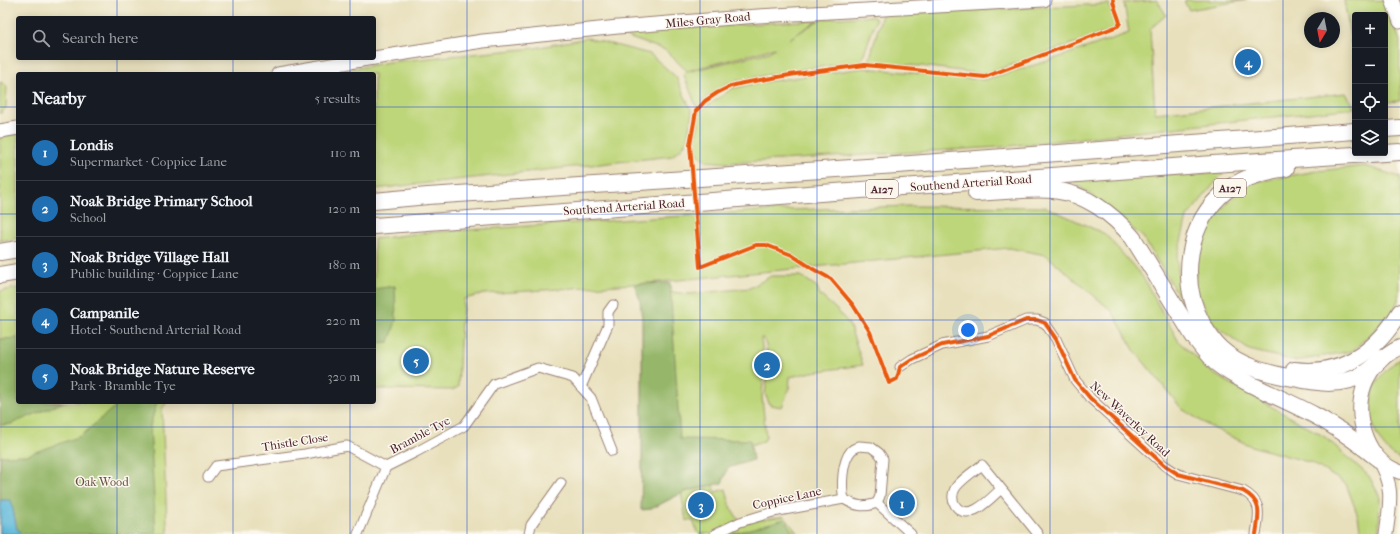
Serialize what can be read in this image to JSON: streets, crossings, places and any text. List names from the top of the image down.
{
  "streets": {
    "highway": ["Southend Arterial Road", "A127"],
    "street": [
      "Miles Gray Road",
      "New Waverley Road",
      "Bramble Tye",
      "Thistle Close",
      "Coppice Lane"
    ]
  },
  "crossings": [
    ["Southend Arterial Road", "A127"],
    ["Bramble Tye", "Thistle Close"]
  ],
  "parks": ["Oak Wood"],
  "north": "bottom",
  "page": {
    "map_buttons": ["+", "−"],
    "search": "Search here",
    "pins": [
      "4",
      "5",
      "2",
      "1",
      "3"
    ],
    "heading": ["Nearby", "5 results"],
    "list": [
      {
        "mark": "1",
        "name": "Londis",
        "note": "Supermarket · Coppice Lane",
        "value": "110 m"
      },
      {
        "mark": "2",
        "name": "Noak Bridge Primary School",
        "note": "School",
        "value": "120 m"
      },
      {
        "mark": "3",
        "name": "Noak Bridge Village Hall",
        "note": "Public building · Coppice Lane",
        "value": "180 m"
      },
      {
        "mark": "4",
        "name": "Campanile",
        "note": "Hotel · Southend Arterial Road",
        "value": "220 m"
      },
      {
        "mark": "5",
        "name": "Noak Bridge Nature Reserve",
        "note": "Park · Bramble Tye",
        "value": "320 m"
      }
    ]
  }
}
